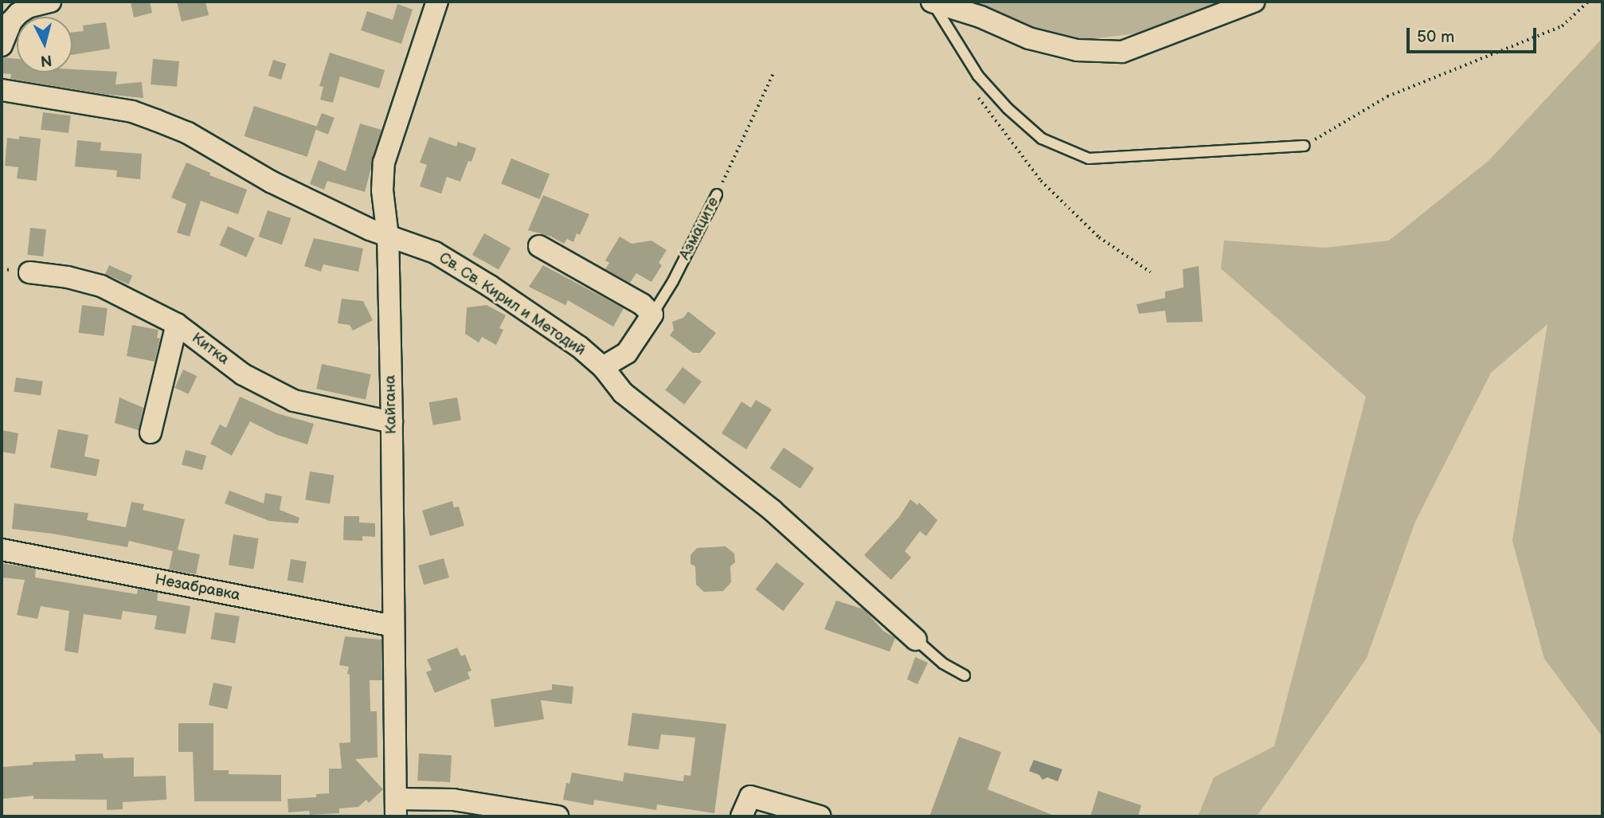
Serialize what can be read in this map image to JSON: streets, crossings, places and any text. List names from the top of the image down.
{
  "streets": {
    "street": [
      "Азмаците",
      "Св. Св. Кирил и Методий",
      "Китка",
      "Кайгана",
      "Незабравка"
    ]
  },
  "crossings": [
    ["Азмаците", "Св. Св. Кирил и Методий"],
    ["Св. Св. Кирил и Методий", "Кайгана"],
    ["Китка", "Кайгана"],
    ["Кайгана", "Незабравка"]
  ],
  "scale_bar": "50 m",
  "north": "bottom"
}
